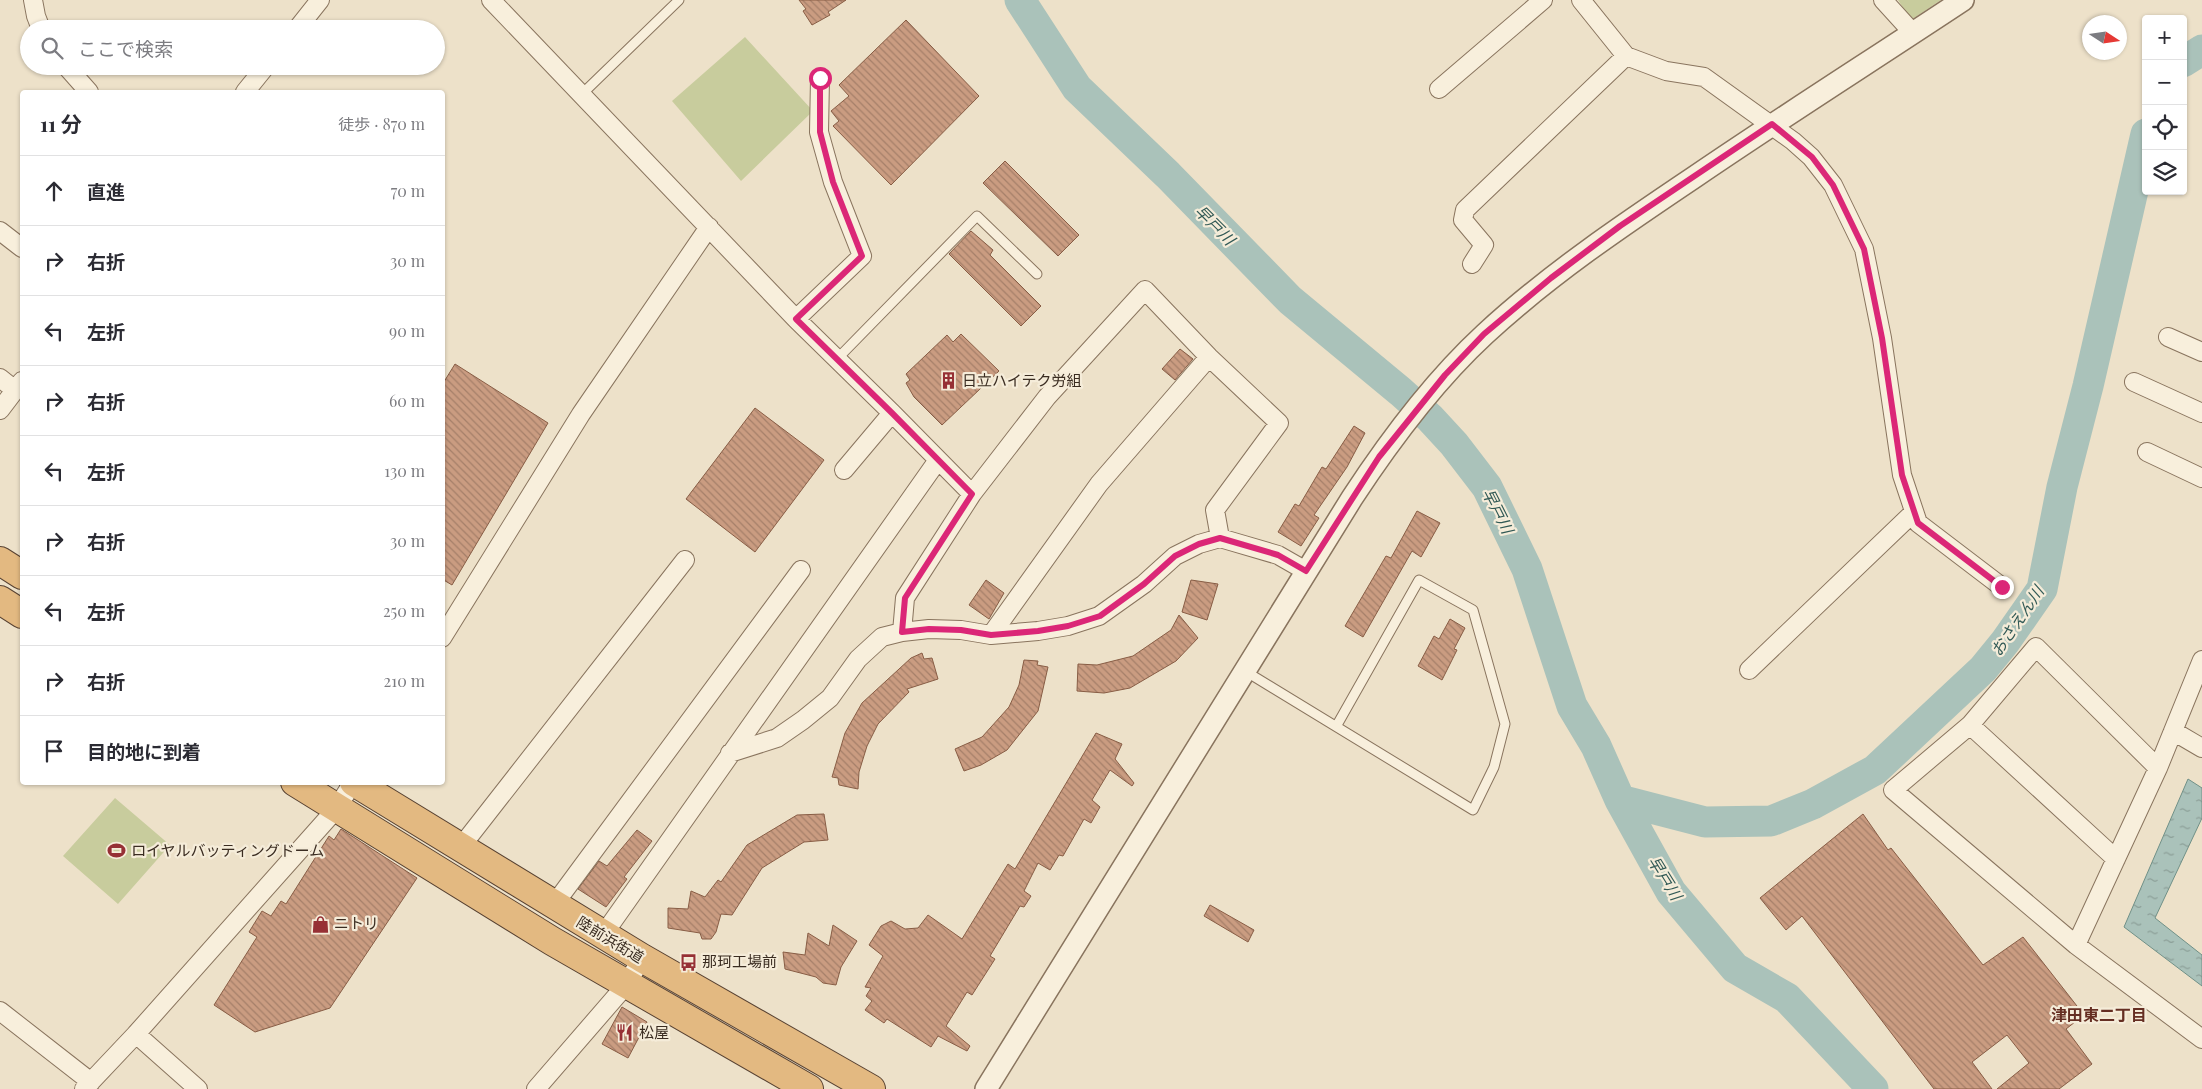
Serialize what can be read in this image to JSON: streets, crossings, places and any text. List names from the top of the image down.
{
  "streets": {
    "highway": ["陸前浜街道"]
  },
  "districts": ["津田東二丁目"],
  "water": ["早戸川", "おさえん川"],
  "places": {
    "building": ["日立ハイテク労組"],
    "sports": ["ロイヤルバッティングドーム"],
    "shop": ["ニトリ"],
    "bus stop": ["那珂工場前"],
    "restaurant": ["松屋"]
  },
  "north": "right",
  "page": {
    "map_buttons": ["+", "−"],
    "search": "ここで検索",
    "heading": ["11 分", "徒歩 · 870 m"],
    "list": [
      ["直進", "70 m"],
      ["右折", "30 m"],
      ["左折", "90 m"],
      ["右折", "60 m"],
      ["左折", "130 m"],
      ["右折", "30 m"],
      ["左折", "250 m"],
      ["右折", "210 m"],
      "目的地に到着"
    ]
  }
}
